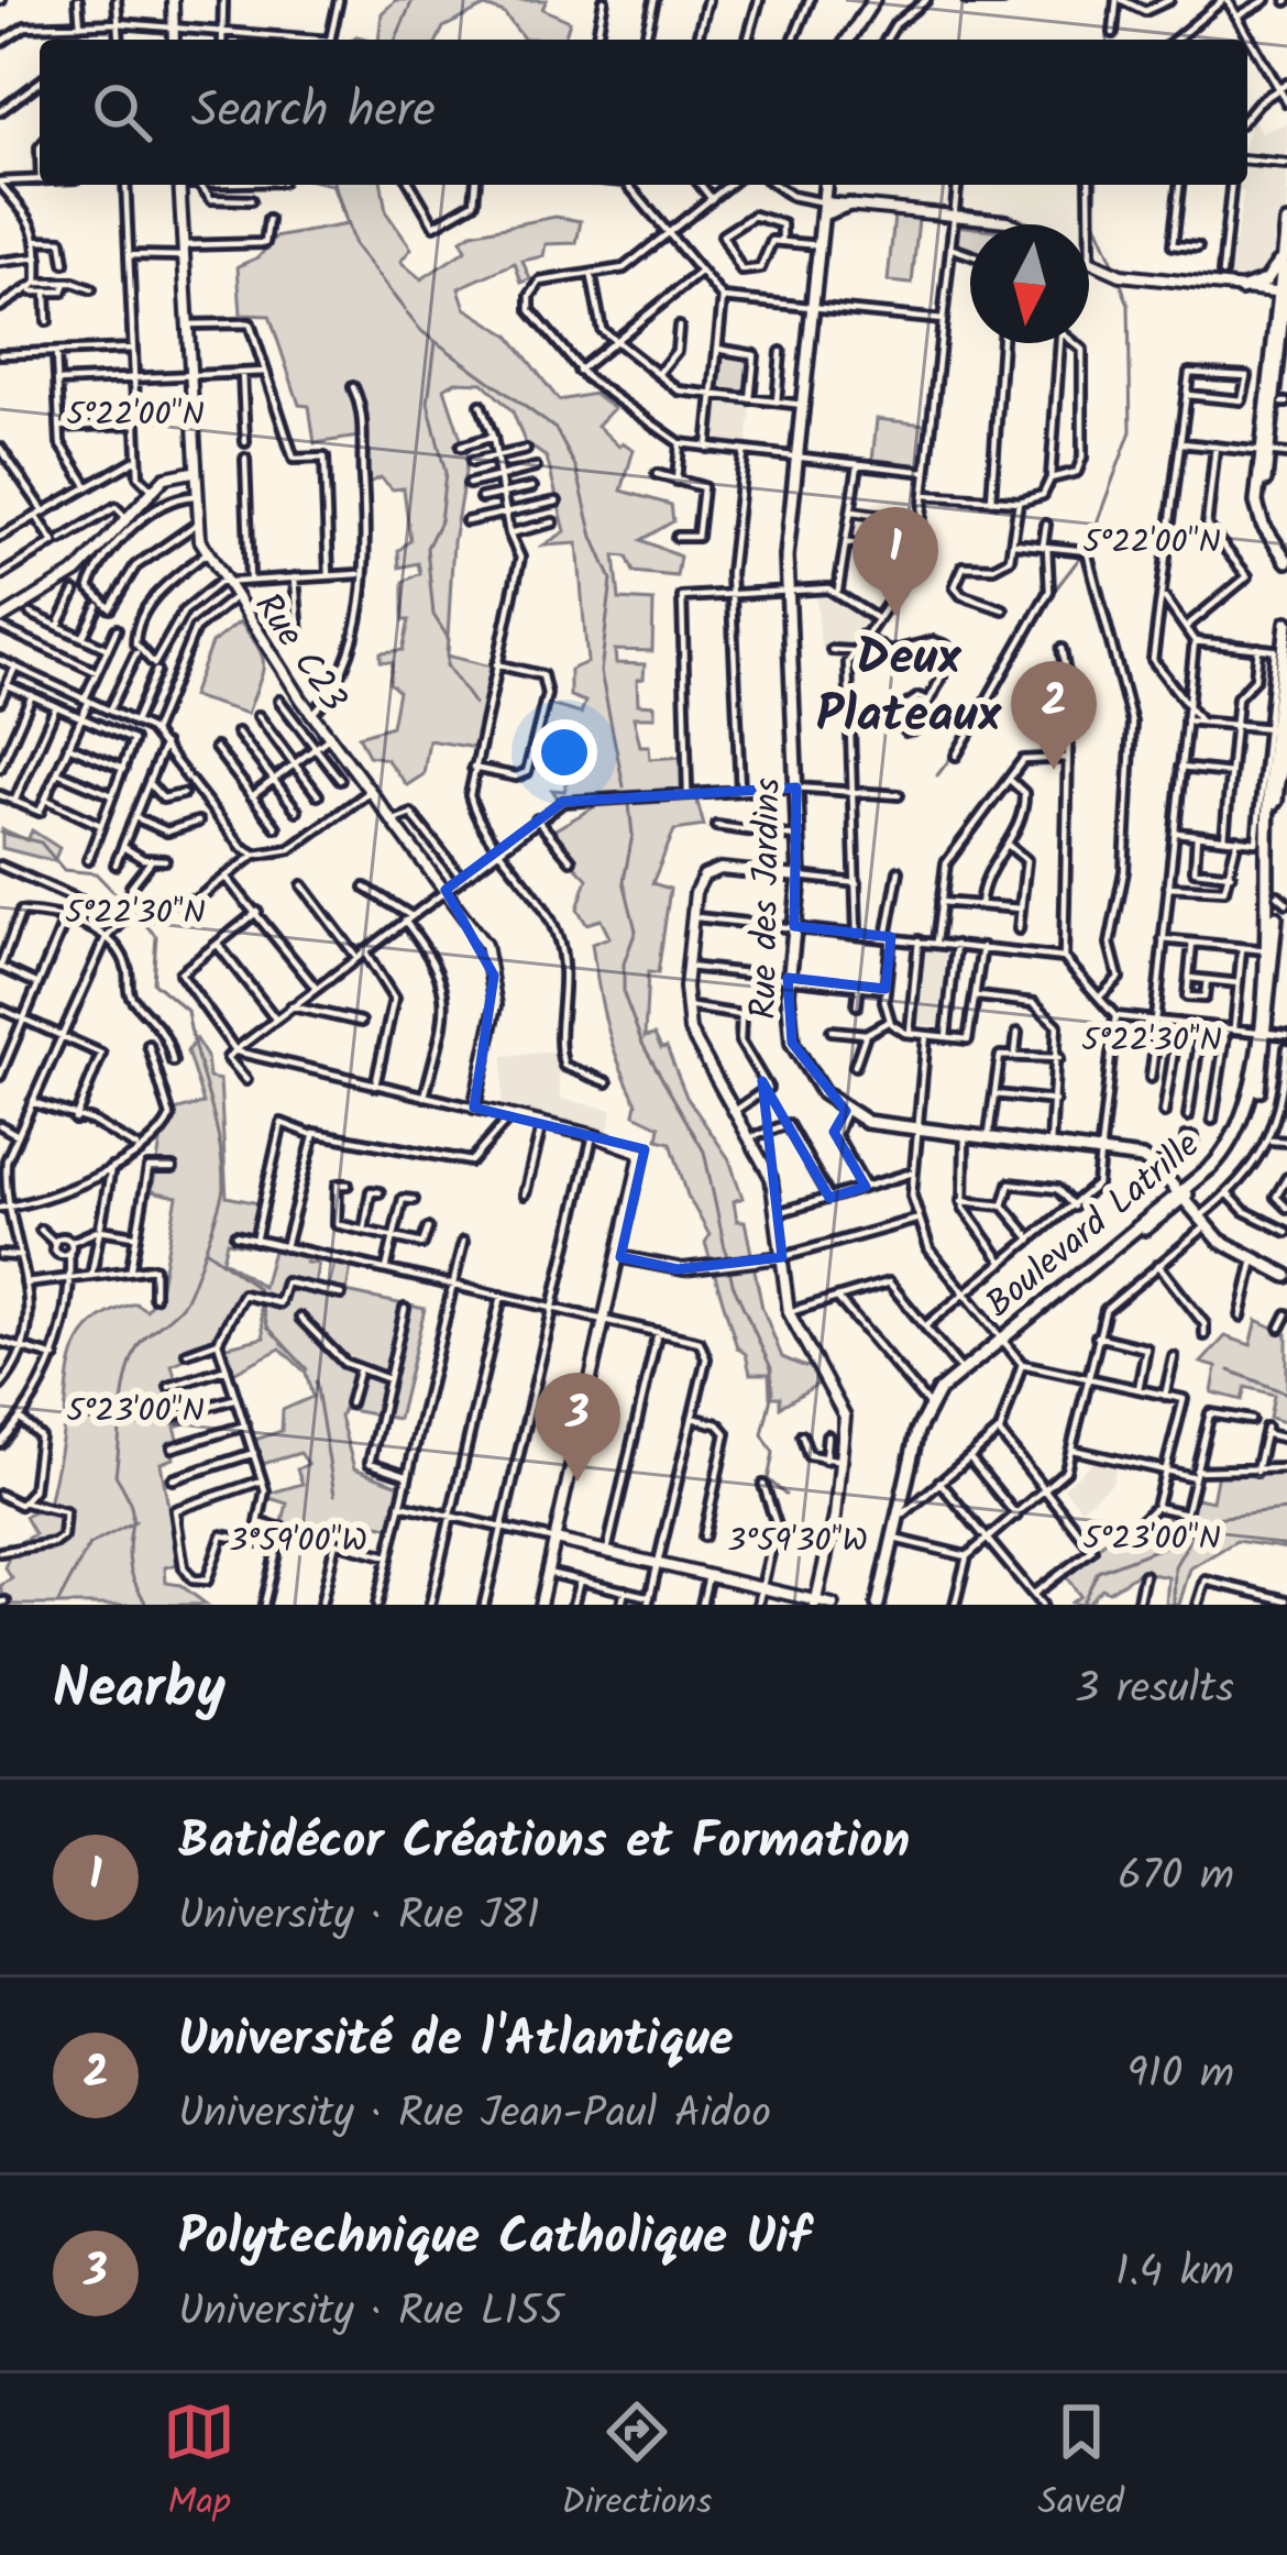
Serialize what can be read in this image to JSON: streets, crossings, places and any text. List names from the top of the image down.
{
  "streets": {
    "main road": ["Rue des Jardins", "Boulevard Latrille"],
    "street": ["Rue C23"]
  },
  "districts": ["Deux Plateaux"],
  "north": "bottom",
  "page": {
    "search": "Search here",
    "pins": ["1", "2", "3"],
    "heading": ["Nearby", "3 results"],
    "list": [
      {
        "mark": "1",
        "name": "Batidécor Créations et Formation",
        "note": "University · Rue J81",
        "value": "670 m"
      },
      {
        "mark": "2",
        "name": "Université de l'Atlantique",
        "note": "University · Rue Jean-Paul Aidoo",
        "value": "910 m"
      },
      {
        "mark": "3",
        "name": "Polytechnique Catholique Uif",
        "note": "University · Rue L155",
        "value": "1.4 km"
      }
    ],
    "nav": ["Map", "Directions", "Saved"]
  },
  "coordinates": [
    "5°22'00\"N",
    "5°22'30\"N",
    "5°23'00\"N",
    "3°59'00\"W",
    "3°59'30\"W"
  ]
}
